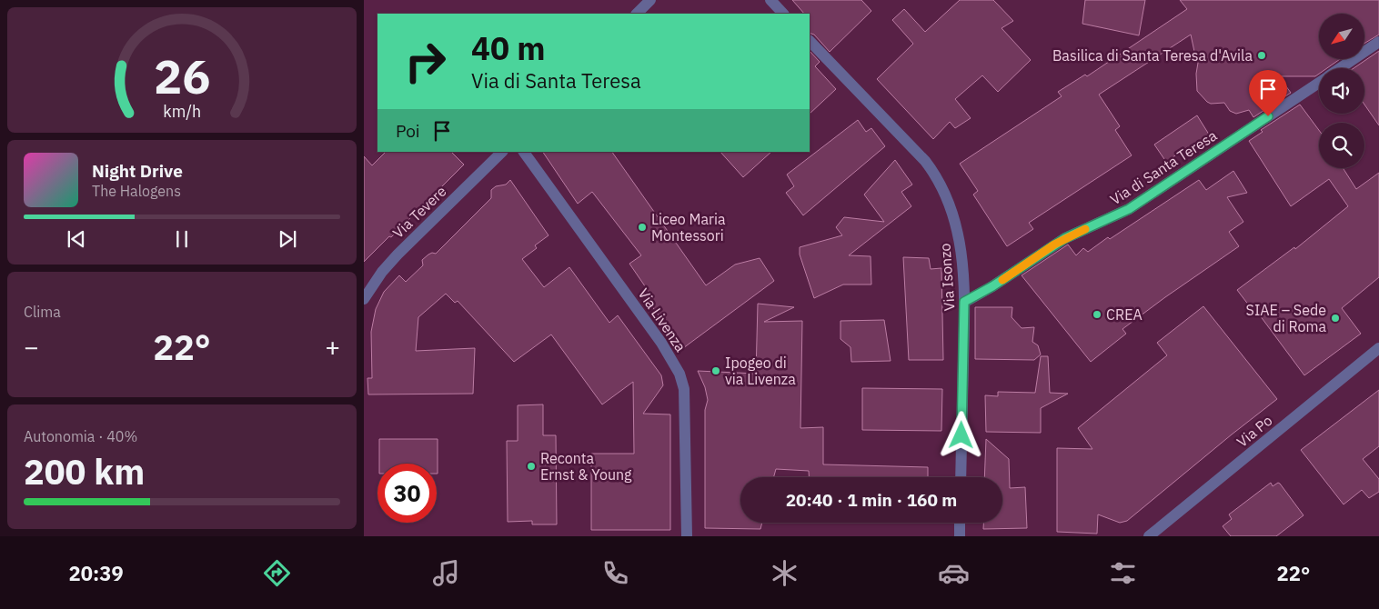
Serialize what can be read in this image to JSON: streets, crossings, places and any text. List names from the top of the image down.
{
  "streets": {
    "street": [
      "Via di Santa Teresa",
      "Via Tevere",
      "Via Isonzo",
      "Via Livenza",
      "Via Po"
    ]
  },
  "crossings": [
    ["Via di Santa Teresa", "Via Isonzo"]
  ],
  "places": [
    "Basilica di Santa Teresa d'Avila",
    "Liceo Maria Montessori",
    "CREA",
    "SIAE – Sede di Roma",
    "Ipogeo di via Livenza",
    "Reconta Ernst & Young"
  ],
  "north": "bottom left",
  "page": {
    "turn": ["40 m", "Via di Santa Teresa"],
    "then": "Poi",
    "song": ["Night Drive", "The Halogens"],
    "tile": [
      "Clima",
      ["Autonomia · 40%", "200 km"]
    ],
    "heat": ["−", "22°", "+"],
    "limit": "30",
    "trip": "20:40 · 1 min · 160 m",
    "tabs": ["20:39", "22°"],
    "gauge": ["26", "km/h"]
  }
}
